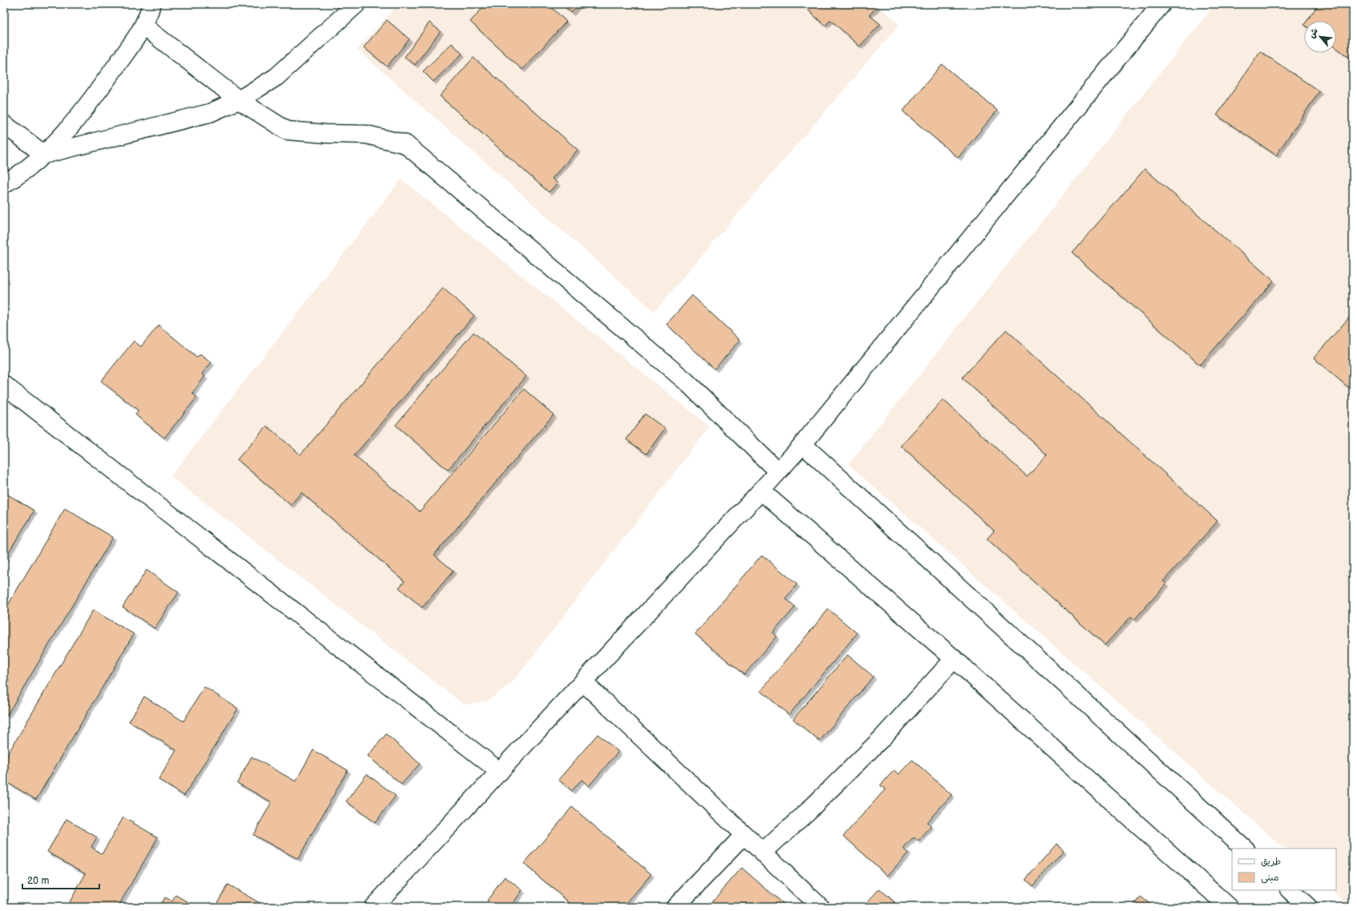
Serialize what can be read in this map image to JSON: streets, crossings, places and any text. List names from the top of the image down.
{
  "legend": ["طريق", "مبنى"],
  "scale_bar": "20 m",
  "north": "top left"
}
